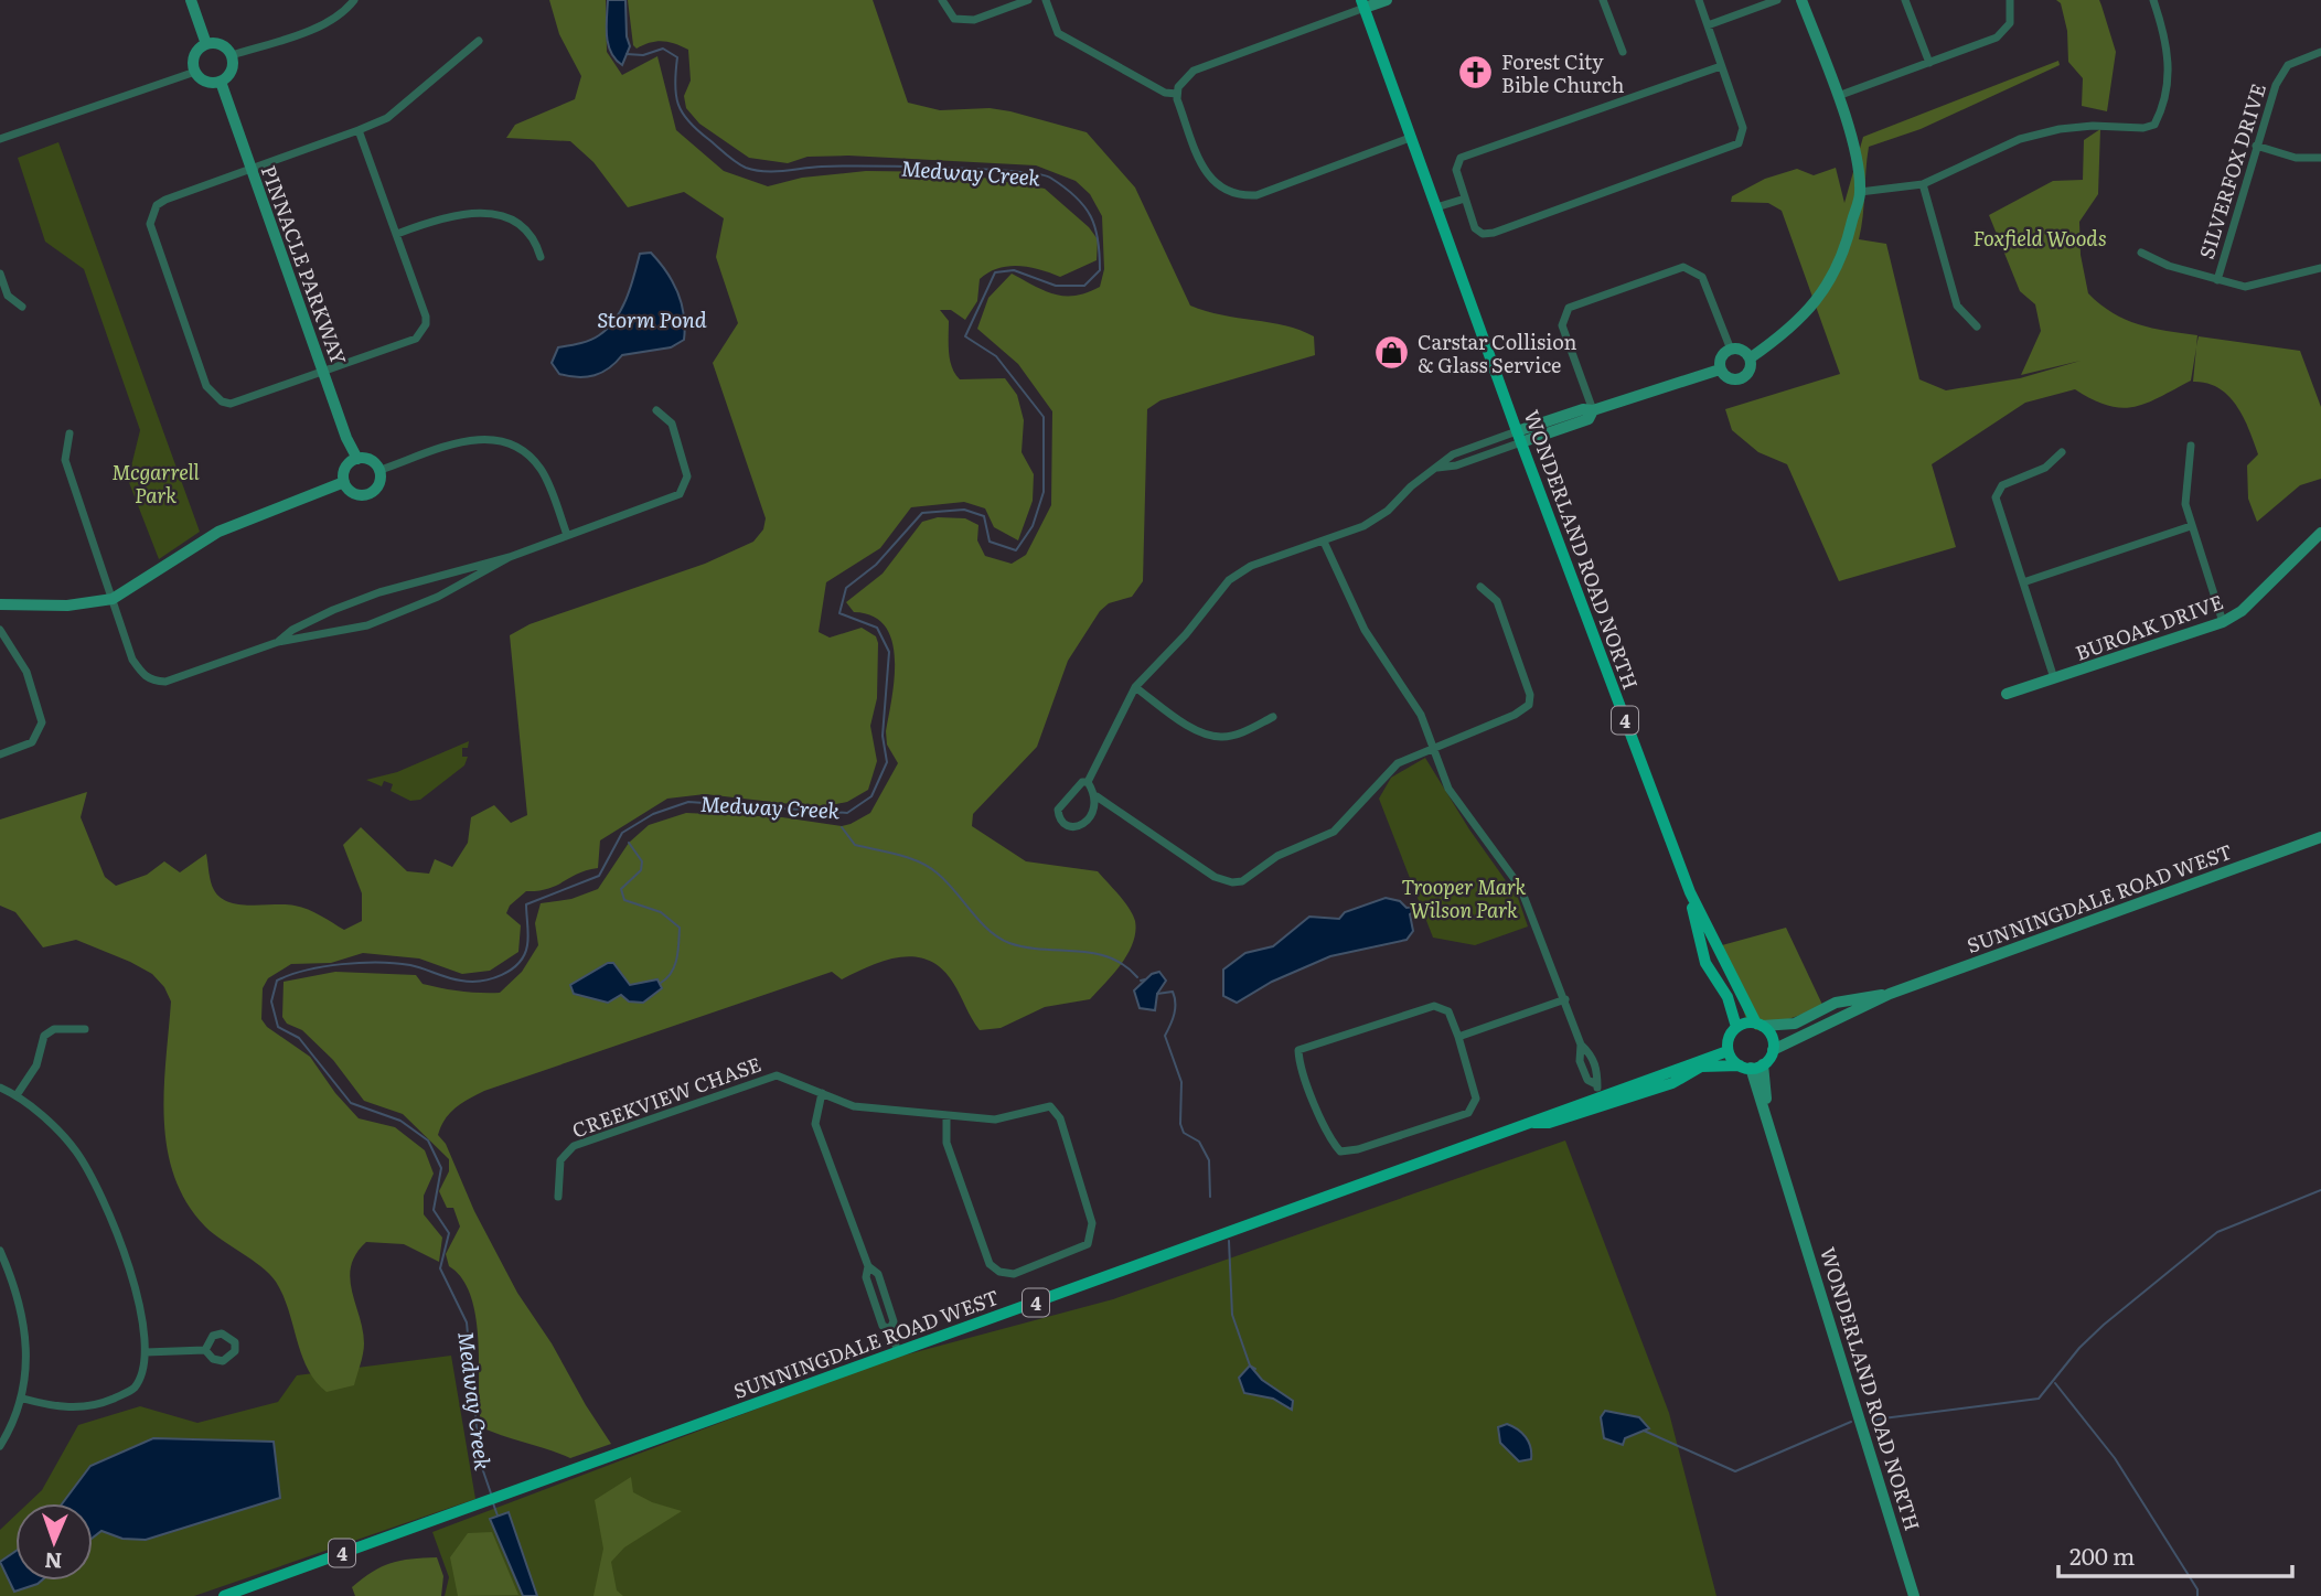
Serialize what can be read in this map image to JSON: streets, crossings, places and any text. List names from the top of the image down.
{
  "streets": {
    "main road": ["WONDERLAND ROAD NORTH", "4", "SUNNINGDALE ROAD WEST"],
    "street": [
      "SILVERFOX DRIVE",
      "PINNACLE PARKWAY",
      "BUROAK DRIVE",
      "CREEKVIEW CHASE"
    ]
  },
  "crossings": [
    ["WONDERLAND ROAD NORTH", "4"],
    ["WONDERLAND ROAD NORTH", "SUNNINGDALE ROAD WEST"],
    ["4", "SUNNINGDALE ROAD WEST"]
  ],
  "water": ["Medway Creek", "Storm Pond"],
  "parks": ["Foxfield Woods", "Mcgarrell Park", "Trooper Mark Wilson Park"],
  "places": {
    "church": ["Forest City Bible Church"],
    "shop": ["Carstar Collision & Glass Service"]
  },
  "scale_bar": "200 m",
  "north": "bottom"
}
